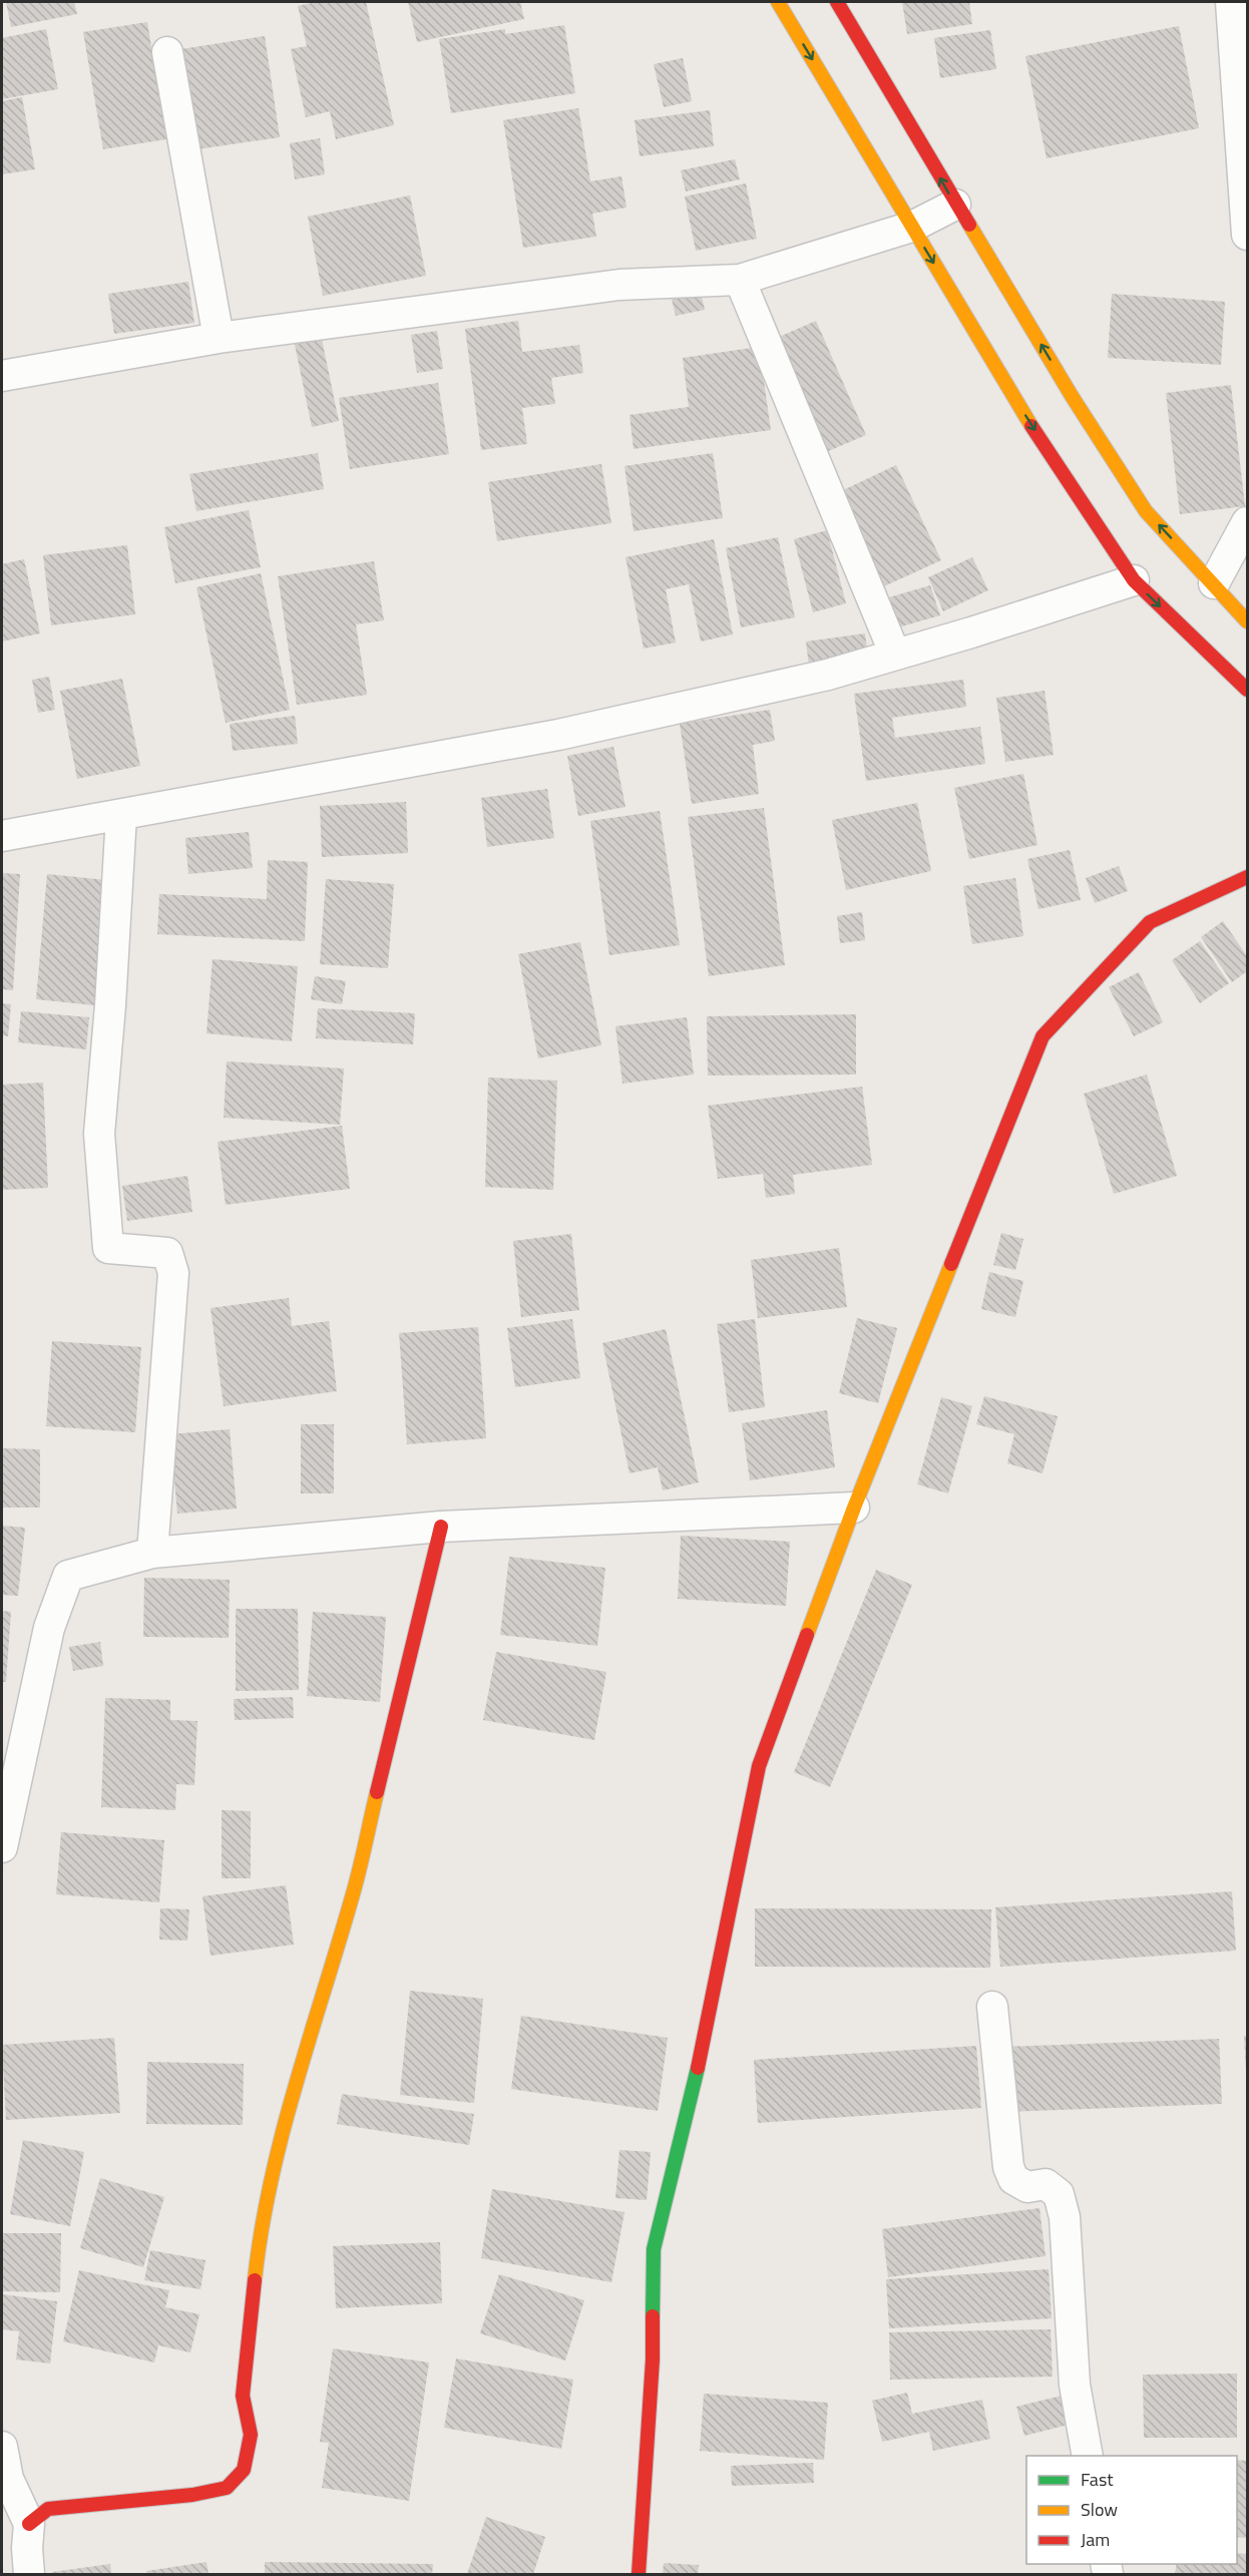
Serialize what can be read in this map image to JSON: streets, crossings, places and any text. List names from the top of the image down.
{
  "legend": ["Fast", "Slow", "Jam"]
}
